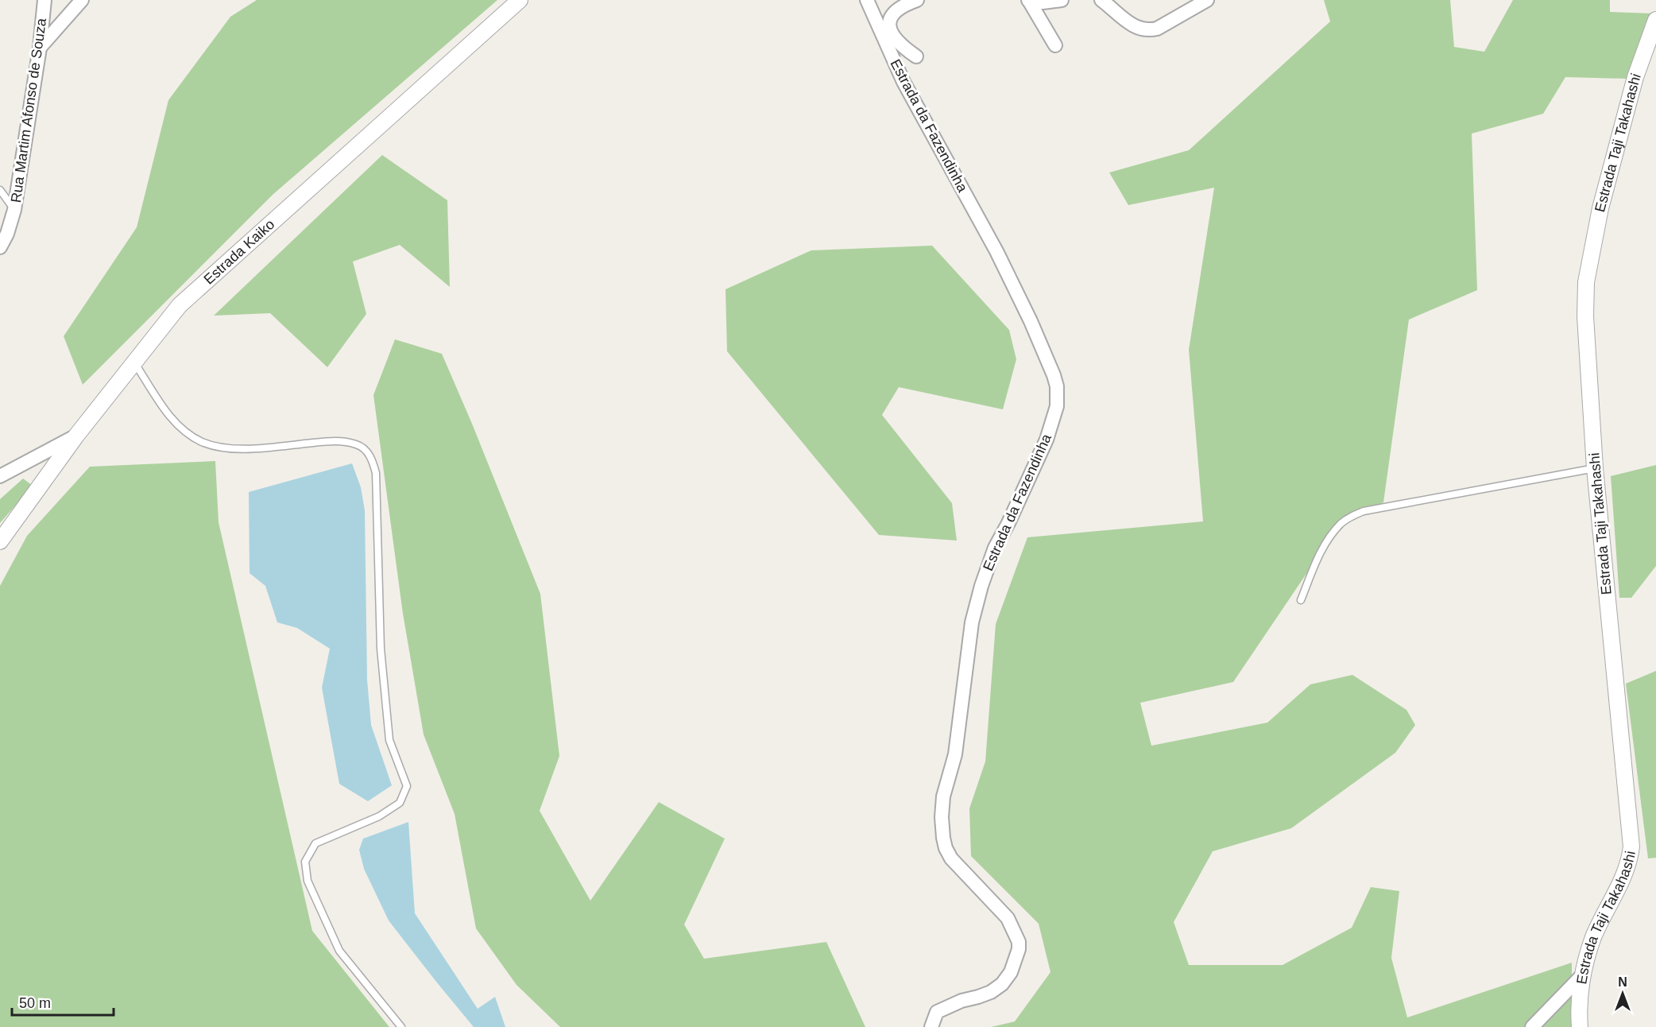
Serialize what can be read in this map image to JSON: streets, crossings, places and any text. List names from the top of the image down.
{
  "streets": {
    "street": [
      "Rua Martim Afonso de Souza",
      "Estrada da Fazendinha",
      "Estrada Taji Takahashi",
      "Estrada Kaiko"
    ]
  },
  "scale_bar": "50 m",
  "north": "top"
}
